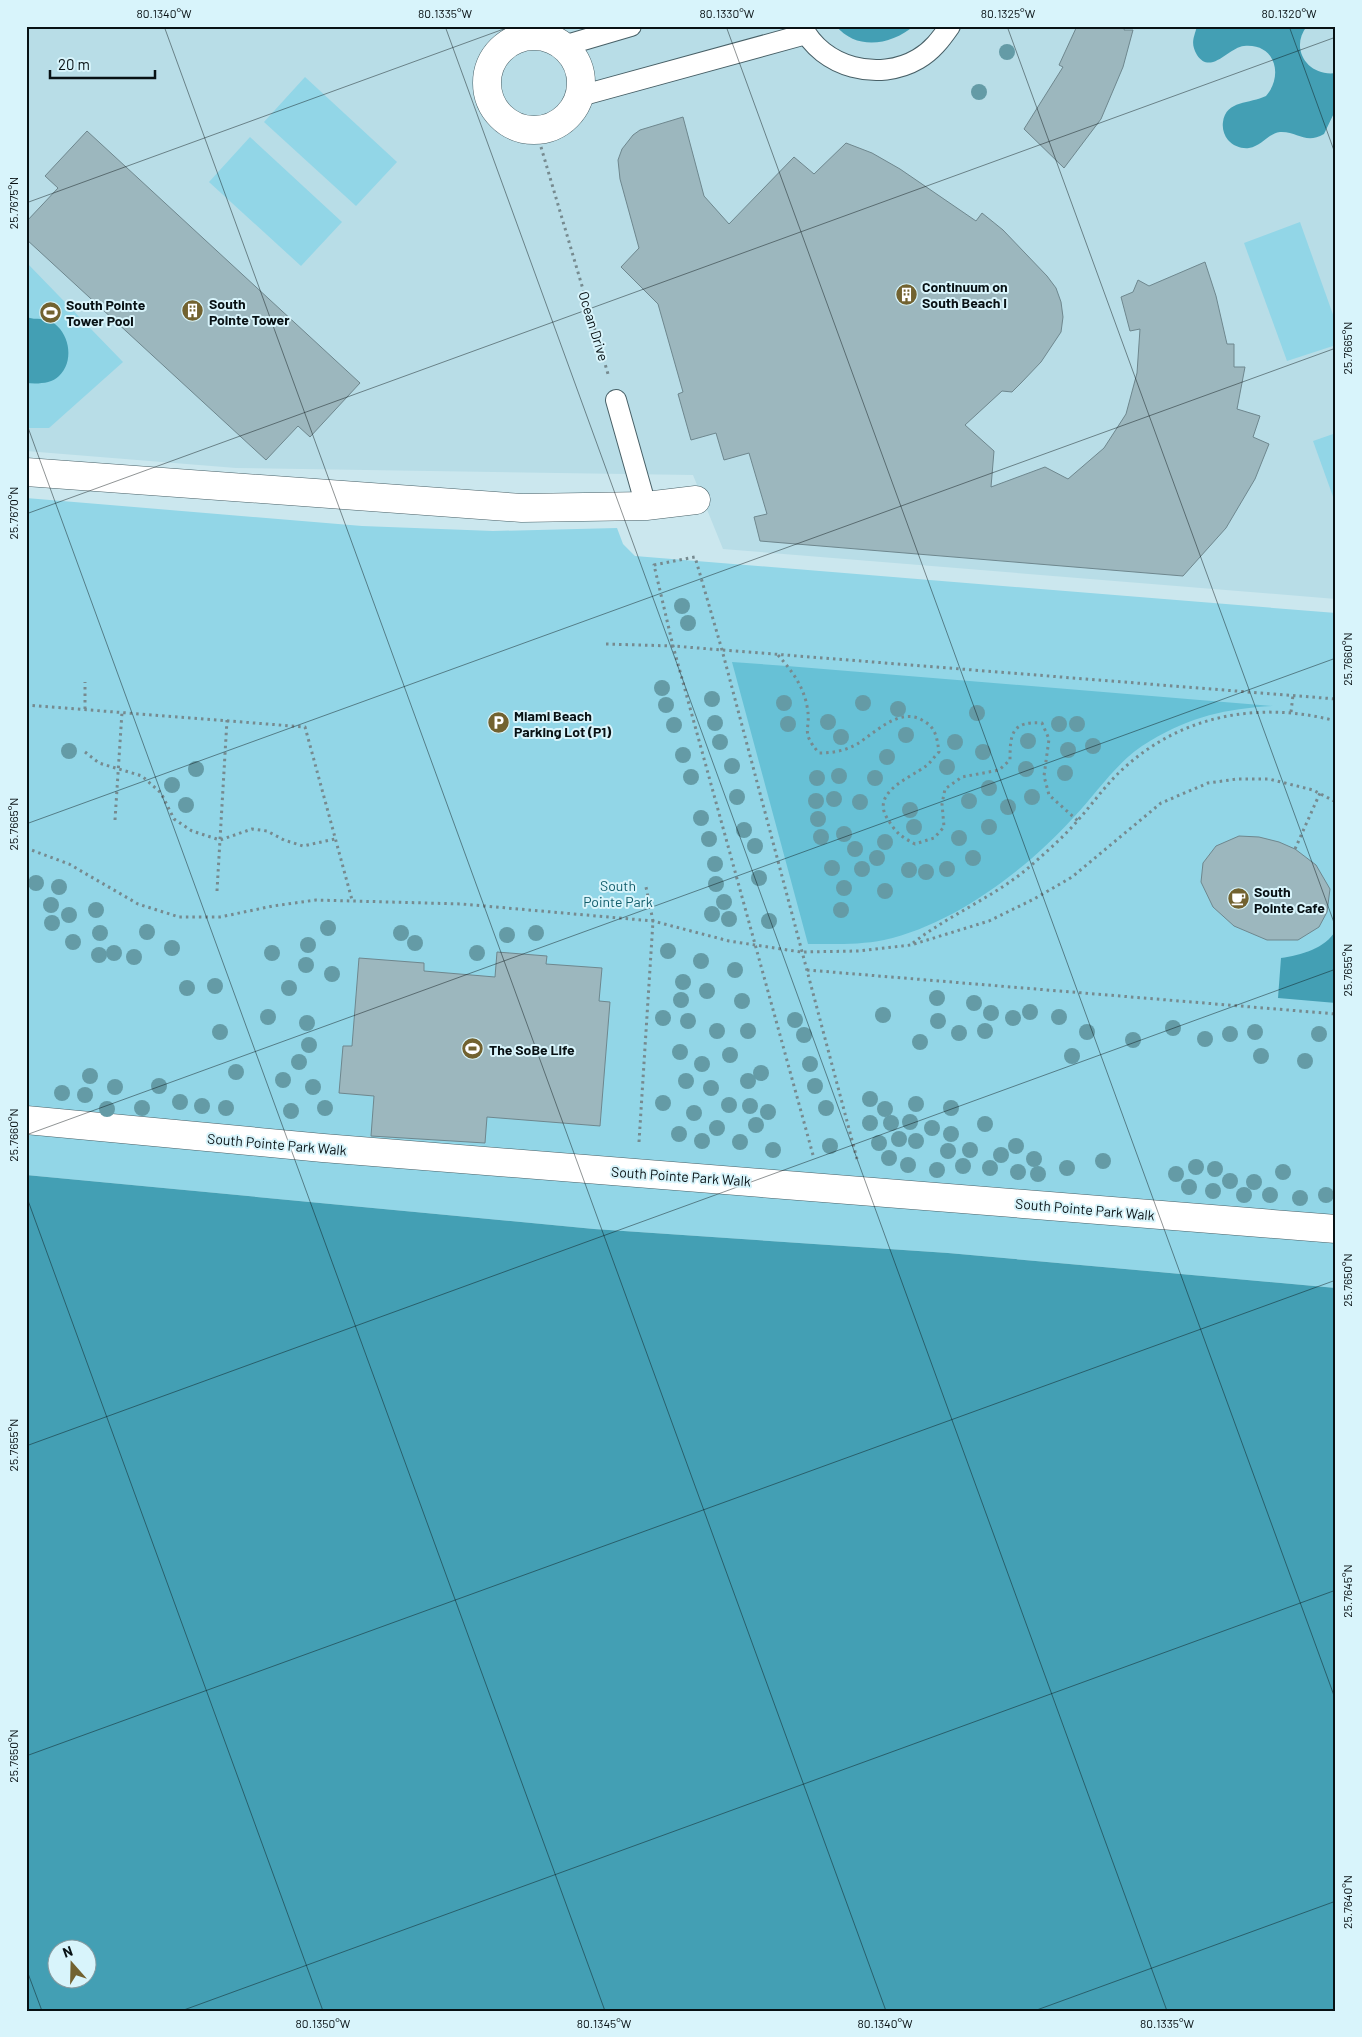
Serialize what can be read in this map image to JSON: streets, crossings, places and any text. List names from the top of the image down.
{
  "streets": {
    "street": ["South Pointe Park Walk"],
    "path": ["Ocean Drive"]
  },
  "parks": ["South Pointe Park"],
  "places": {
    "building": ["Continuum on South Beach I", "South Pointe Tower"],
    "sports": ["South Pointe Tower Pool", "The SoBe Life"],
    "parking": ["Miami Beach Parking Lot (P1)"],
    "cafe": ["South Pointe Cafe"]
  },
  "scale_bar": "20 m",
  "north": "top",
  "coordinates": [
    "80.1340°W",
    "80.1335°W",
    "80.1330°W",
    "80.1325°W",
    "80.1320°W",
    "25.7675°N",
    "25.7665°N",
    "25.7670°N",
    "25.7660°N",
    "25.7655°N",
    "25.7650°N",
    "25.7645°N",
    "25.7640°N",
    "80.1350°W",
    "80.1345°W"
  ]
}
